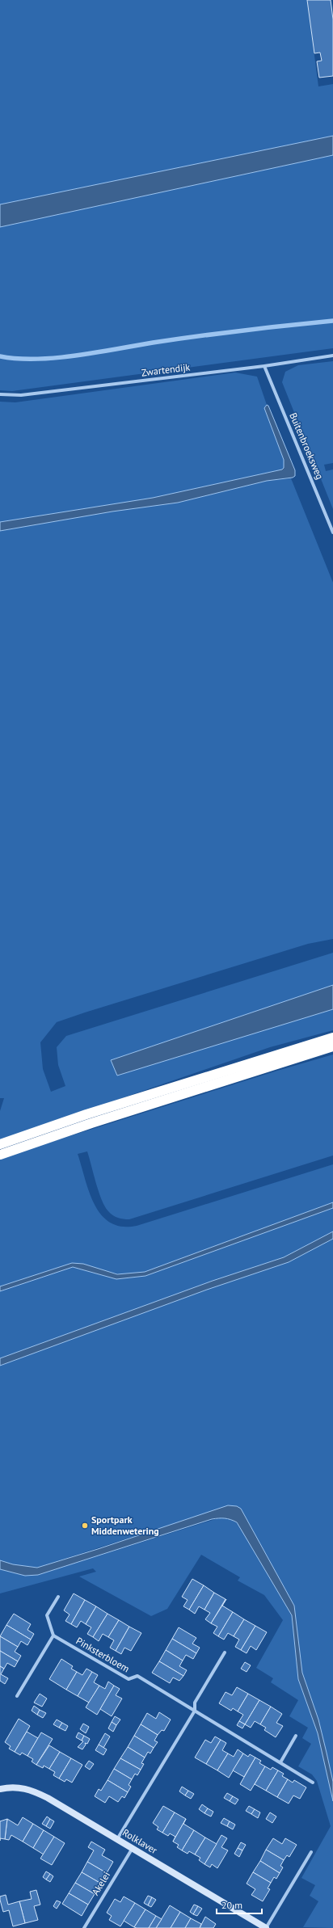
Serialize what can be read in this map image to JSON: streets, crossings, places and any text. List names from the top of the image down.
{
  "streets": {
    "street": [
      "Zwartendijk",
      "Buitenbroeksweg",
      "Pinksterbloem",
      "Rolklaver",
      "Akelei"
    ]
  },
  "crossings": [
    ["Zwartendijk", "Buitenbroeksweg"],
    ["Rolklaver", "Akelei"]
  ],
  "places": ["Sportpark Middenwetering"],
  "scale_bar": "20 m"
}
